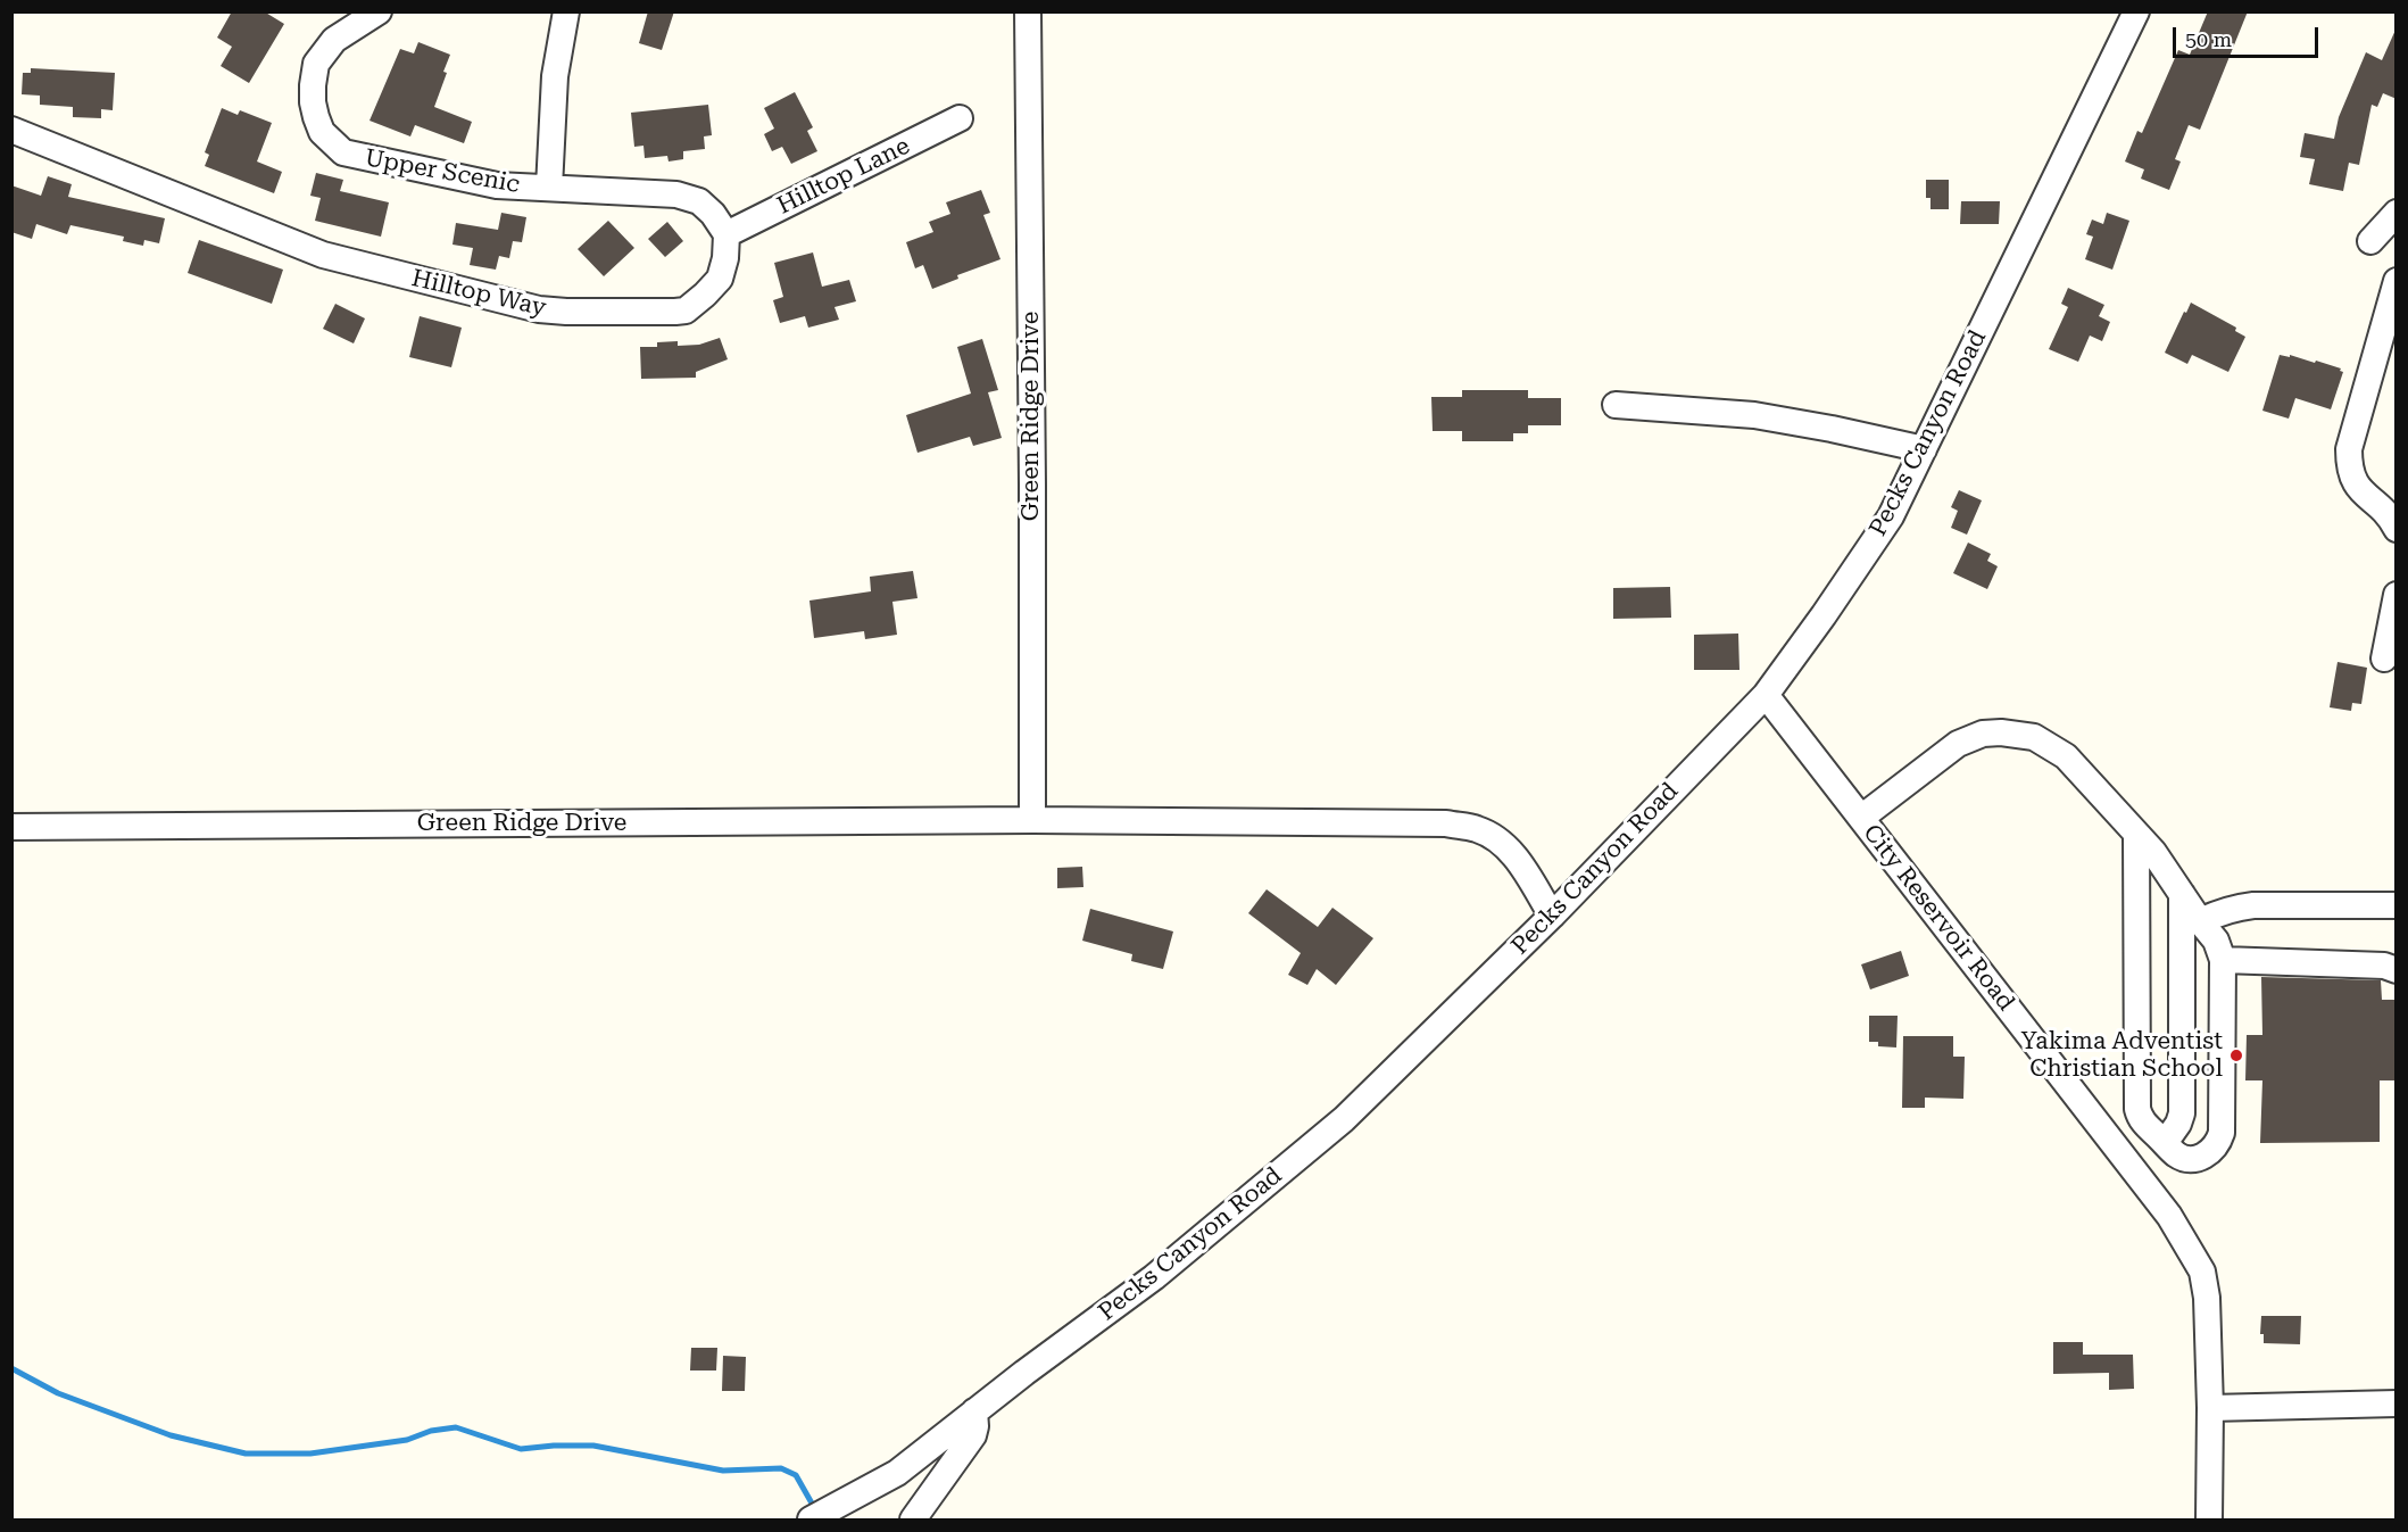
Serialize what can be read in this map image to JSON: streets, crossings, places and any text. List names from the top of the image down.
{
  "streets": {
    "street": [
      "Upper Scenic",
      "Hilltop Lane",
      "Hilltop Way",
      "Green Ridge Drive",
      "Pecks Canyon Road",
      "City Reservoir Road"
    ]
  },
  "crossings": [
    ["Hilltop Lane", "Hilltop Way"],
    ["Green Ridge Drive", "Pecks Canyon Road"],
    ["Pecks Canyon Road", "City Reservoir Road"]
  ],
  "places": ["Yakima Adventist Christian School"],
  "scale_bar": "50 m"
}
